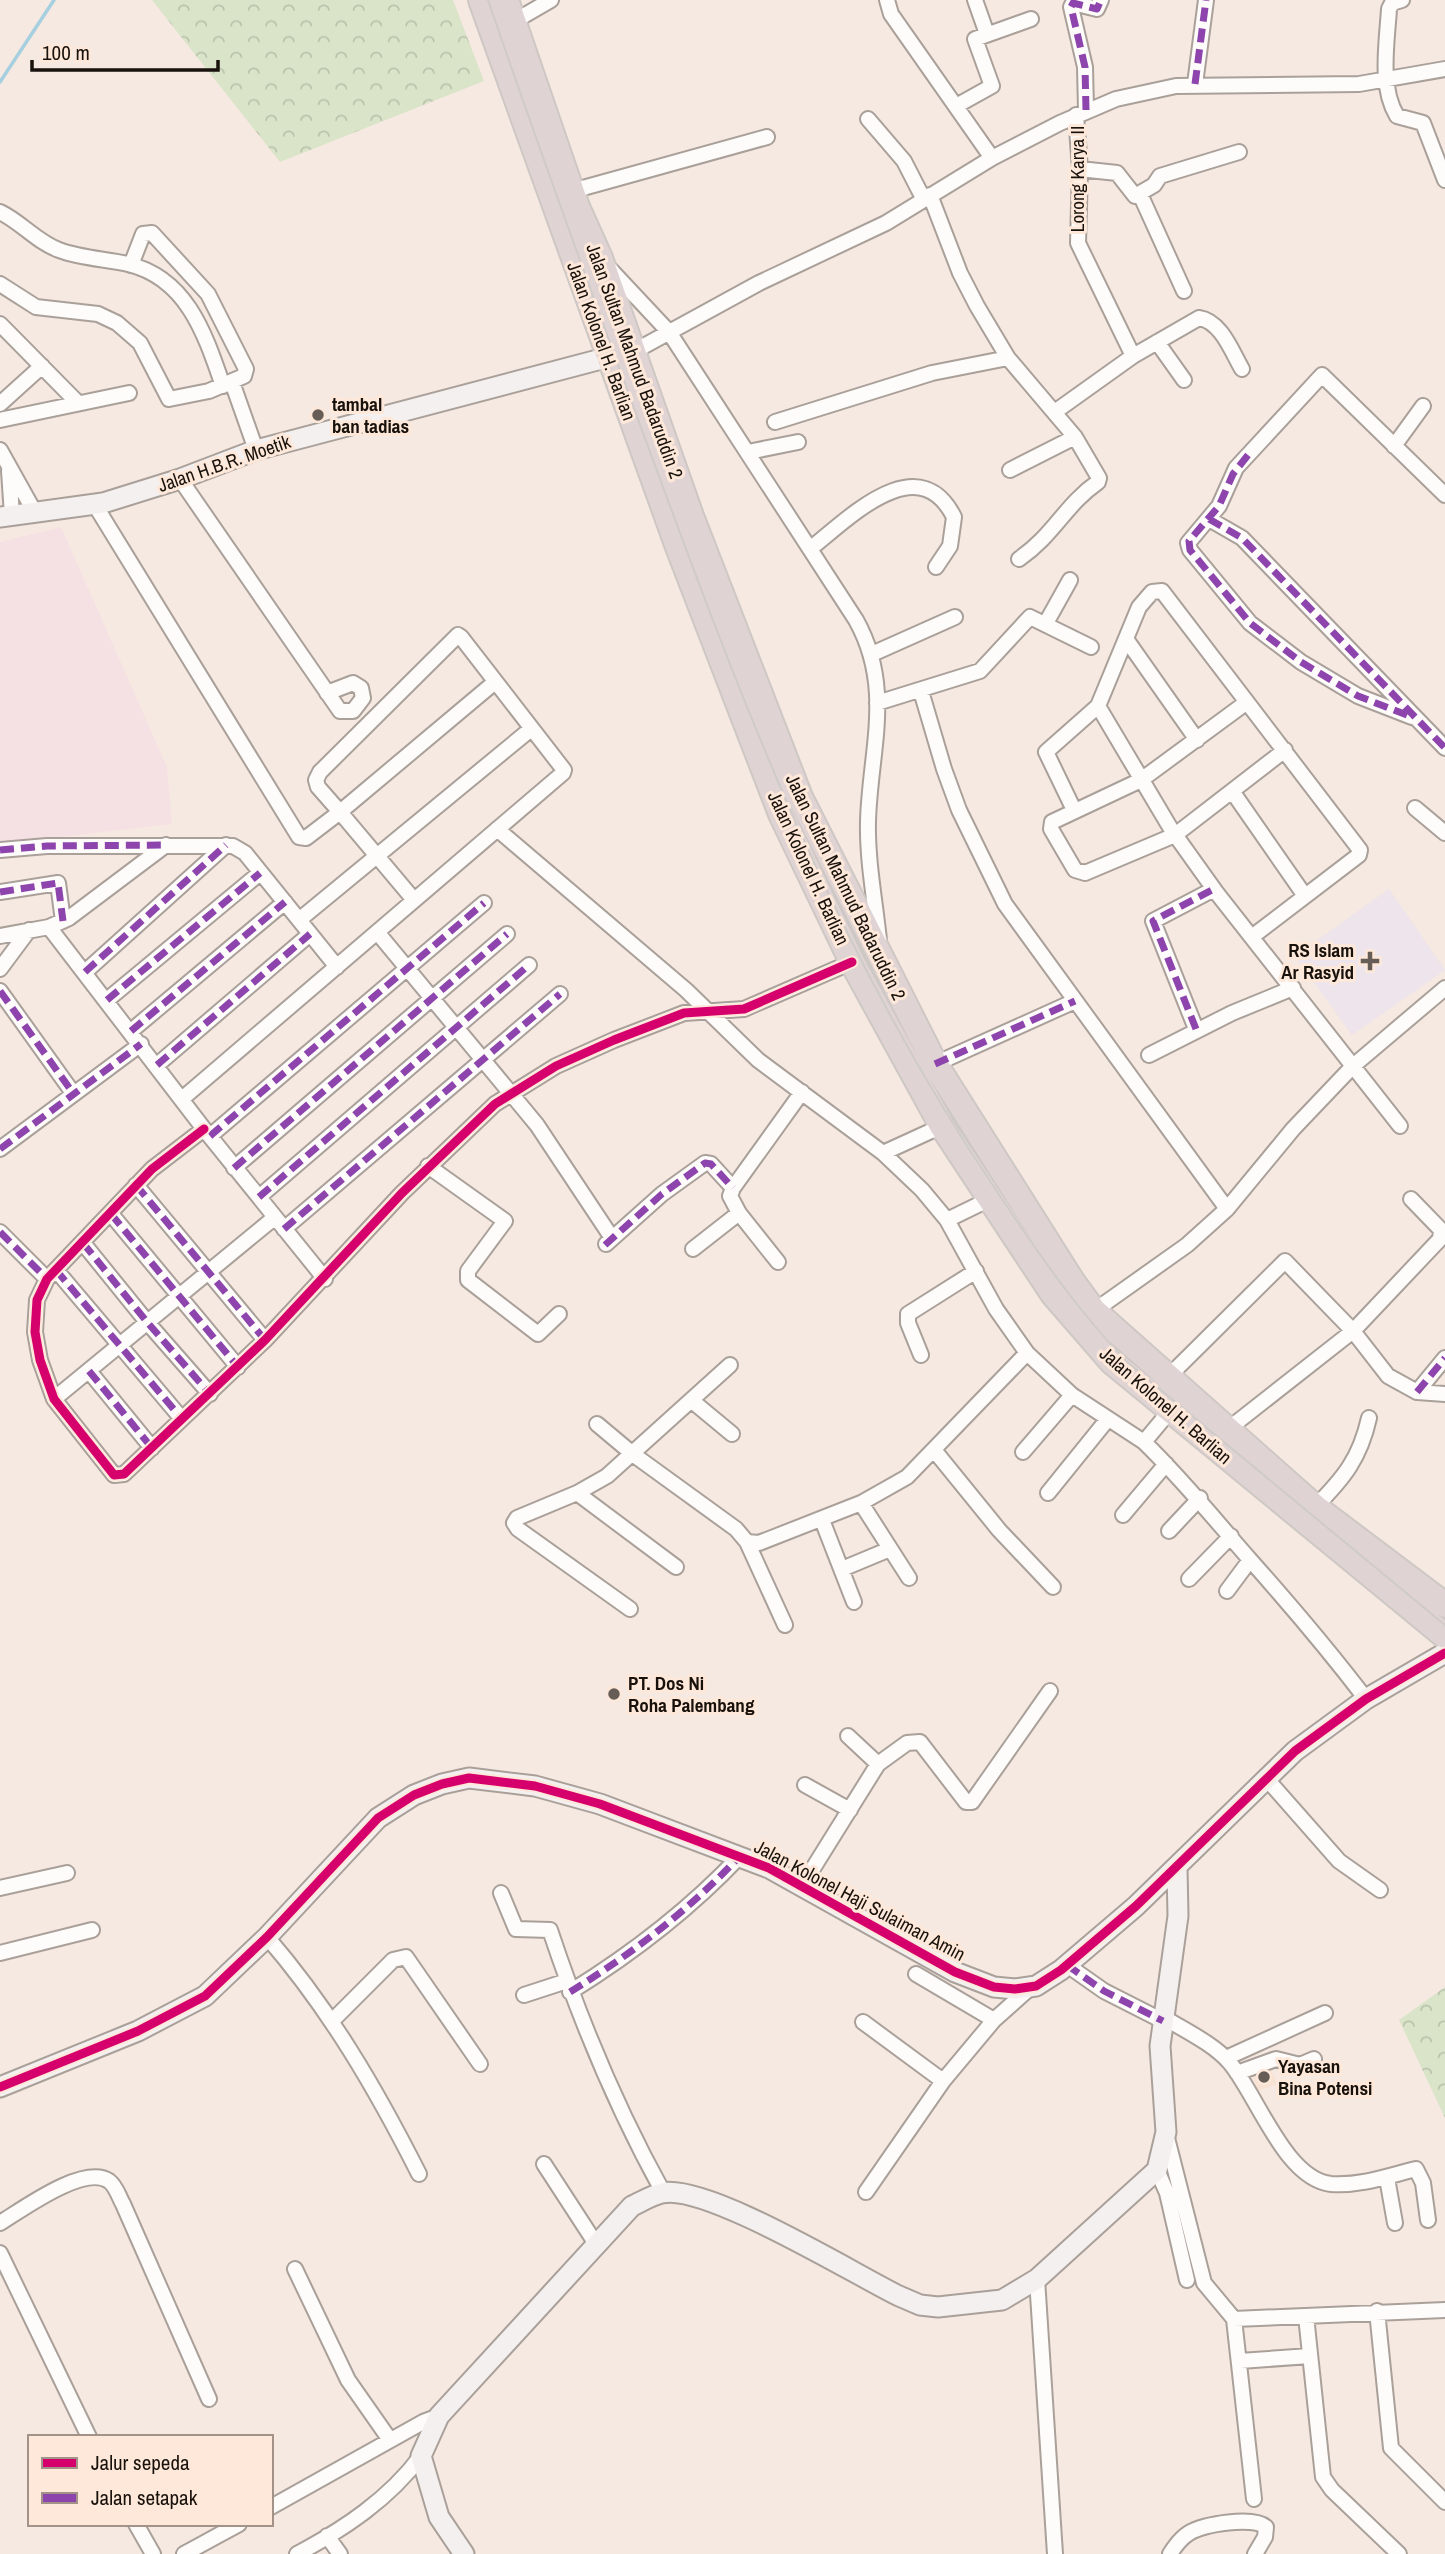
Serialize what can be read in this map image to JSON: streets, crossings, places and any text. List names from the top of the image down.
{
  "streets": {
    "highway": ["Jalan Kolonel H. Barlian", "Jalan Sultan Mahmud Badaruddin 2"],
    "street": ["Lorong Karya II", "Jalan H.B.R. Moetik", "Jalan Kolonel Haji Sulaiman Amin"]
  },
  "crossings": [
    ["Jalan Kolonel H. Barlian", "Jalan Sultan Mahmud Badaruddin 2"],
    ["Jalan Kolonel H. Barlian", "Jalan H.B.R. Moetik"],
    ["Jalan Sultan Mahmud Badaruddin 2", "Jalan H.B.R. Moetik"]
  ],
  "places": {
    "other": ["tambal ban tadias", "PT. Dos Ni Roha Palembang", "Yayasan Bina Potensi"],
    "health": ["RS Islam Ar Rasyid"]
  },
  "legend": ["Jalur sepeda", "Jalan setapak"],
  "scale_bar": "100 m"
}
